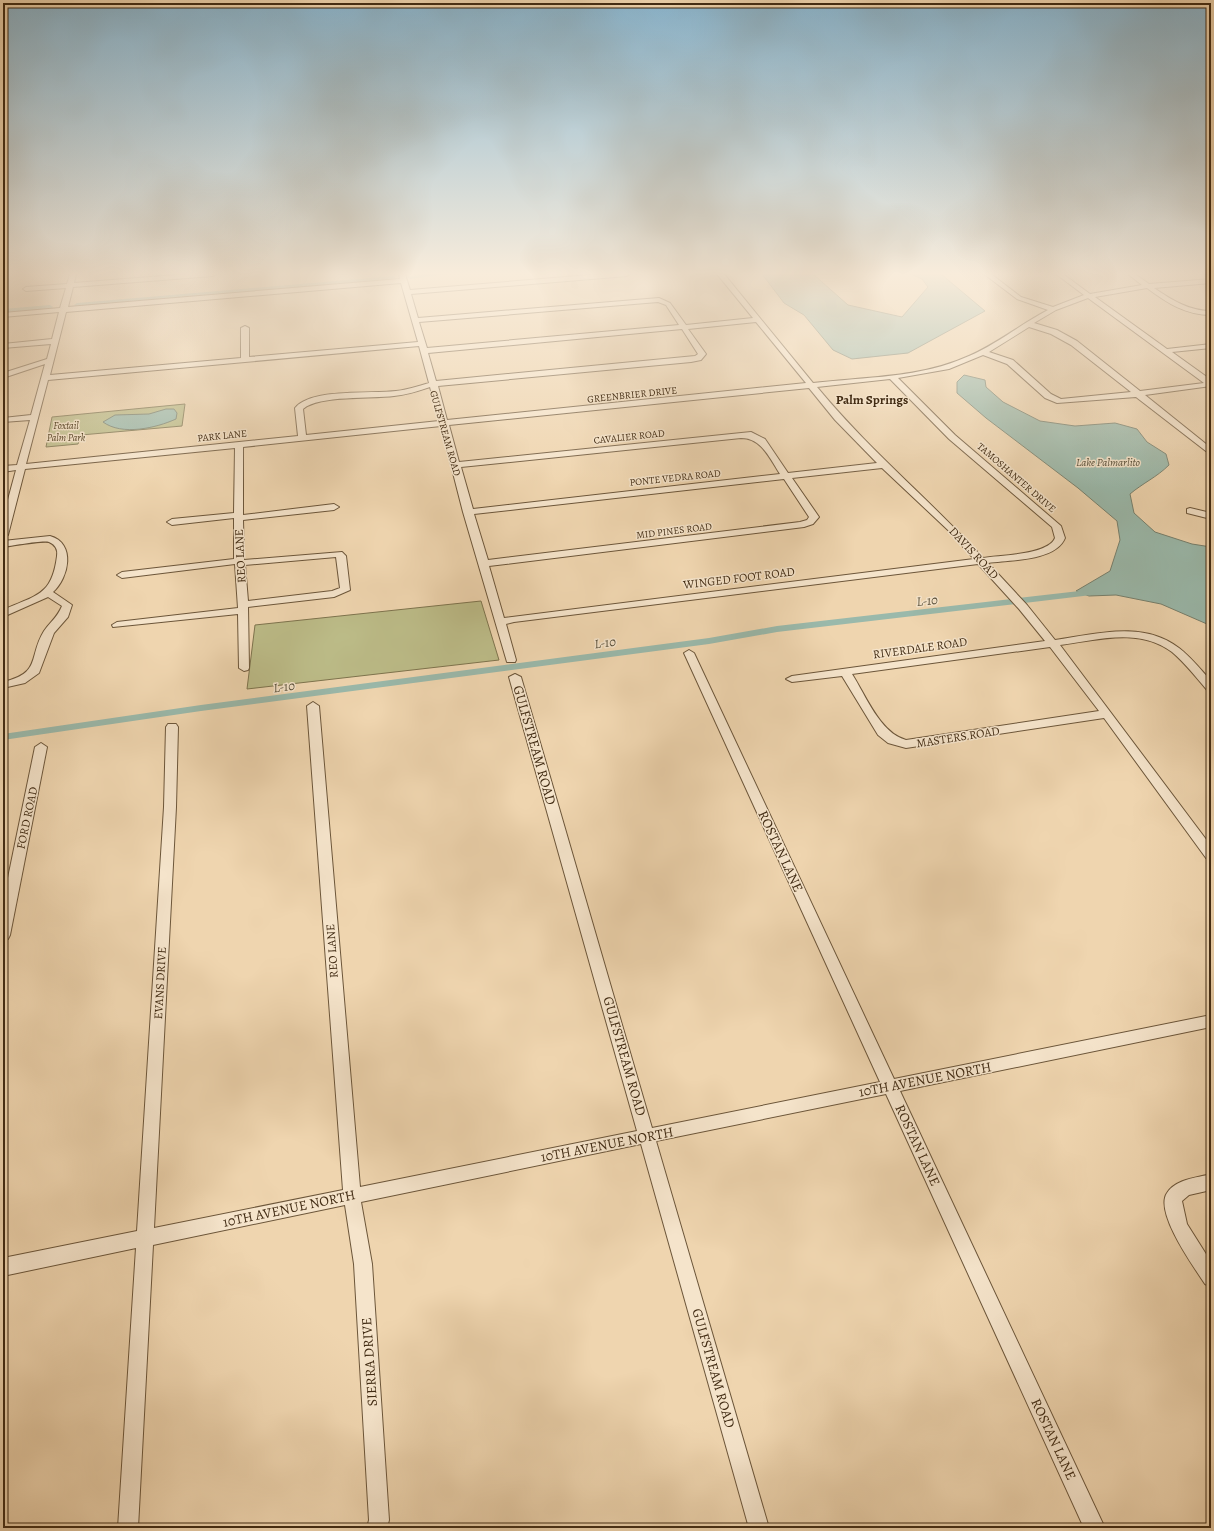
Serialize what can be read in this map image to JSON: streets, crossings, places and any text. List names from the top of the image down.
{
  "streets": {
    "street": [
      "GREENBRIER DRIVE",
      "GULFSTREAM ROAD",
      "PARK LANE",
      "CAVALIER ROAD",
      "PONTE VEDRA ROAD",
      "TAMOSHANTER DRIVE",
      "MID PINES ROAD",
      "DAVIS ROAD",
      "REO LANE",
      "WINGED FOOT ROAD",
      "RIVERDALE ROAD",
      "MASTERS ROAD",
      "FORD ROAD",
      "ROSTAN LANE",
      "EVANS DRIVE",
      "10TH AVENUE NORTH",
      "SIERRA DRIVE"
    ]
  },
  "crossings": [
    ["GREENBRIER DRIVE", "GULFSTREAM ROAD"],
    ["GREENBRIER DRIVE", "PARK LANE"],
    ["GREENBRIER DRIVE", "TAMOSHANTER DRIVE"],
    ["GREENBRIER DRIVE", "DAVIS ROAD"],
    ["GULFSTREAM ROAD", "PARK LANE"],
    ["GULFSTREAM ROAD", "CAVALIER ROAD"],
    ["GULFSTREAM ROAD", "PONTE VEDRA ROAD"],
    ["GULFSTREAM ROAD", "MID PINES ROAD"],
    ["GULFSTREAM ROAD", "WINGED FOOT ROAD"],
    ["GULFSTREAM ROAD", "10TH AVENUE NORTH"],
    ["PARK LANE", "REO LANE"],
    ["CAVALIER ROAD", "PONTE VEDRA ROAD"],
    ["CAVALIER ROAD", "MID PINES ROAD"],
    ["PONTE VEDRA ROAD", "MID PINES ROAD"],
    ["PONTE VEDRA ROAD", "DAVIS ROAD"],
    ["TAMOSHANTER DRIVE", "DAVIS ROAD"],
    ["TAMOSHANTER DRIVE", "WINGED FOOT ROAD"],
    ["DAVIS ROAD", "WINGED FOOT ROAD"],
    ["DAVIS ROAD", "RIVERDALE ROAD"],
    ["DAVIS ROAD", "MASTERS ROAD"],
    ["REO LANE", "10TH AVENUE NORTH"],
    ["REO LANE", "SIERRA DRIVE"],
    ["RIVERDALE ROAD", "MASTERS ROAD"],
    ["ROSTAN LANE", "10TH AVENUE NORTH"],
    ["EVANS DRIVE", "10TH AVENUE NORTH"],
    ["10TH AVENUE NORTH", "SIERRA DRIVE"]
  ],
  "districts": ["Palm Springs"],
  "water": ["Lake Palmarlito", "L-10"],
  "parks": ["Foxtail Palm Park"]
}
